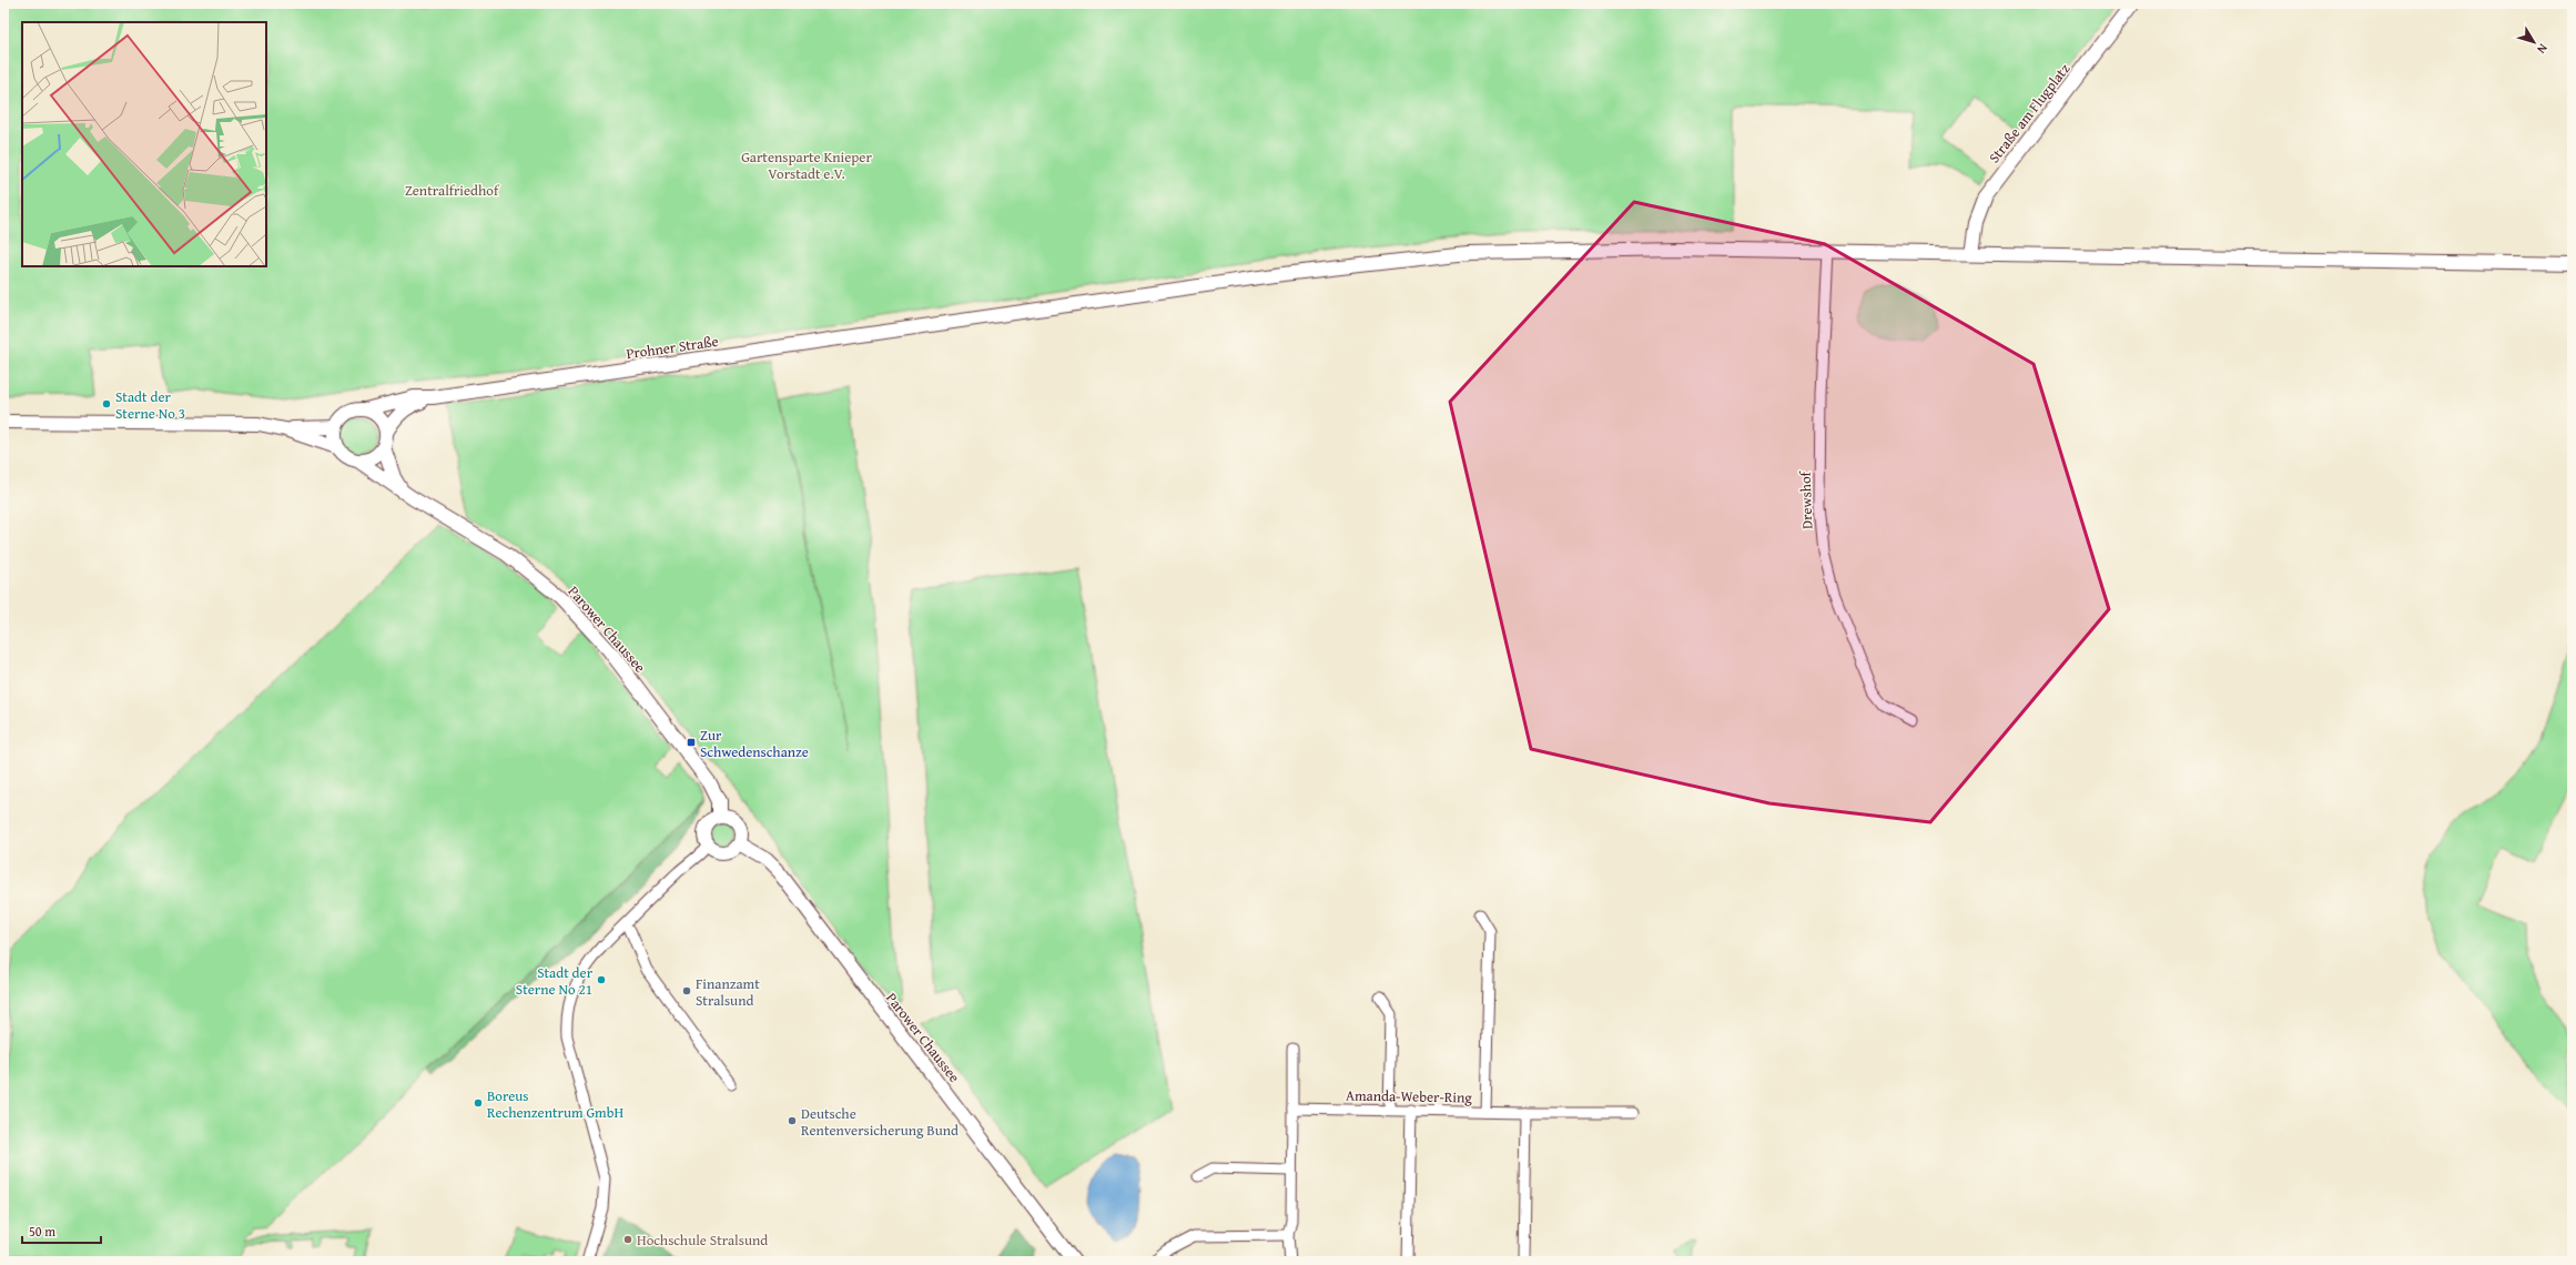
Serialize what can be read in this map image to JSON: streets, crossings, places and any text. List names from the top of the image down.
{
  "streets": {
    "main road": ["Straße am Flugplatz", "Prohner Straße", "Parower Chaussee"],
    "street": ["Drewshof", "Amanda-Weber-Ring"]
  },
  "crossings": [
    ["Straße am Flugplatz", "Prohner Straße"],
    ["Prohner Straße", "Drewshof"],
    ["Prohner Straße", "Parower Chaussee"]
  ],
  "parks": ["Gartensparte Knieper Vorstadt e.V.", "Zentralfriedhof"],
  "places": {
    "other": [
      "Stadt der Sterne No 3",
      "Stadt der Sterne No 21",
      "Finanzamt Stralsund",
      "Boreus Rechenzentrum GmbH",
      "Deutsche Rentenversicherung Bund",
      "Hochschule Stralsund"
    ],
    "transit": ["Zur Schwedenschanze"]
  },
  "scale_bar": "50 m",
  "north": "bottom right"
}
